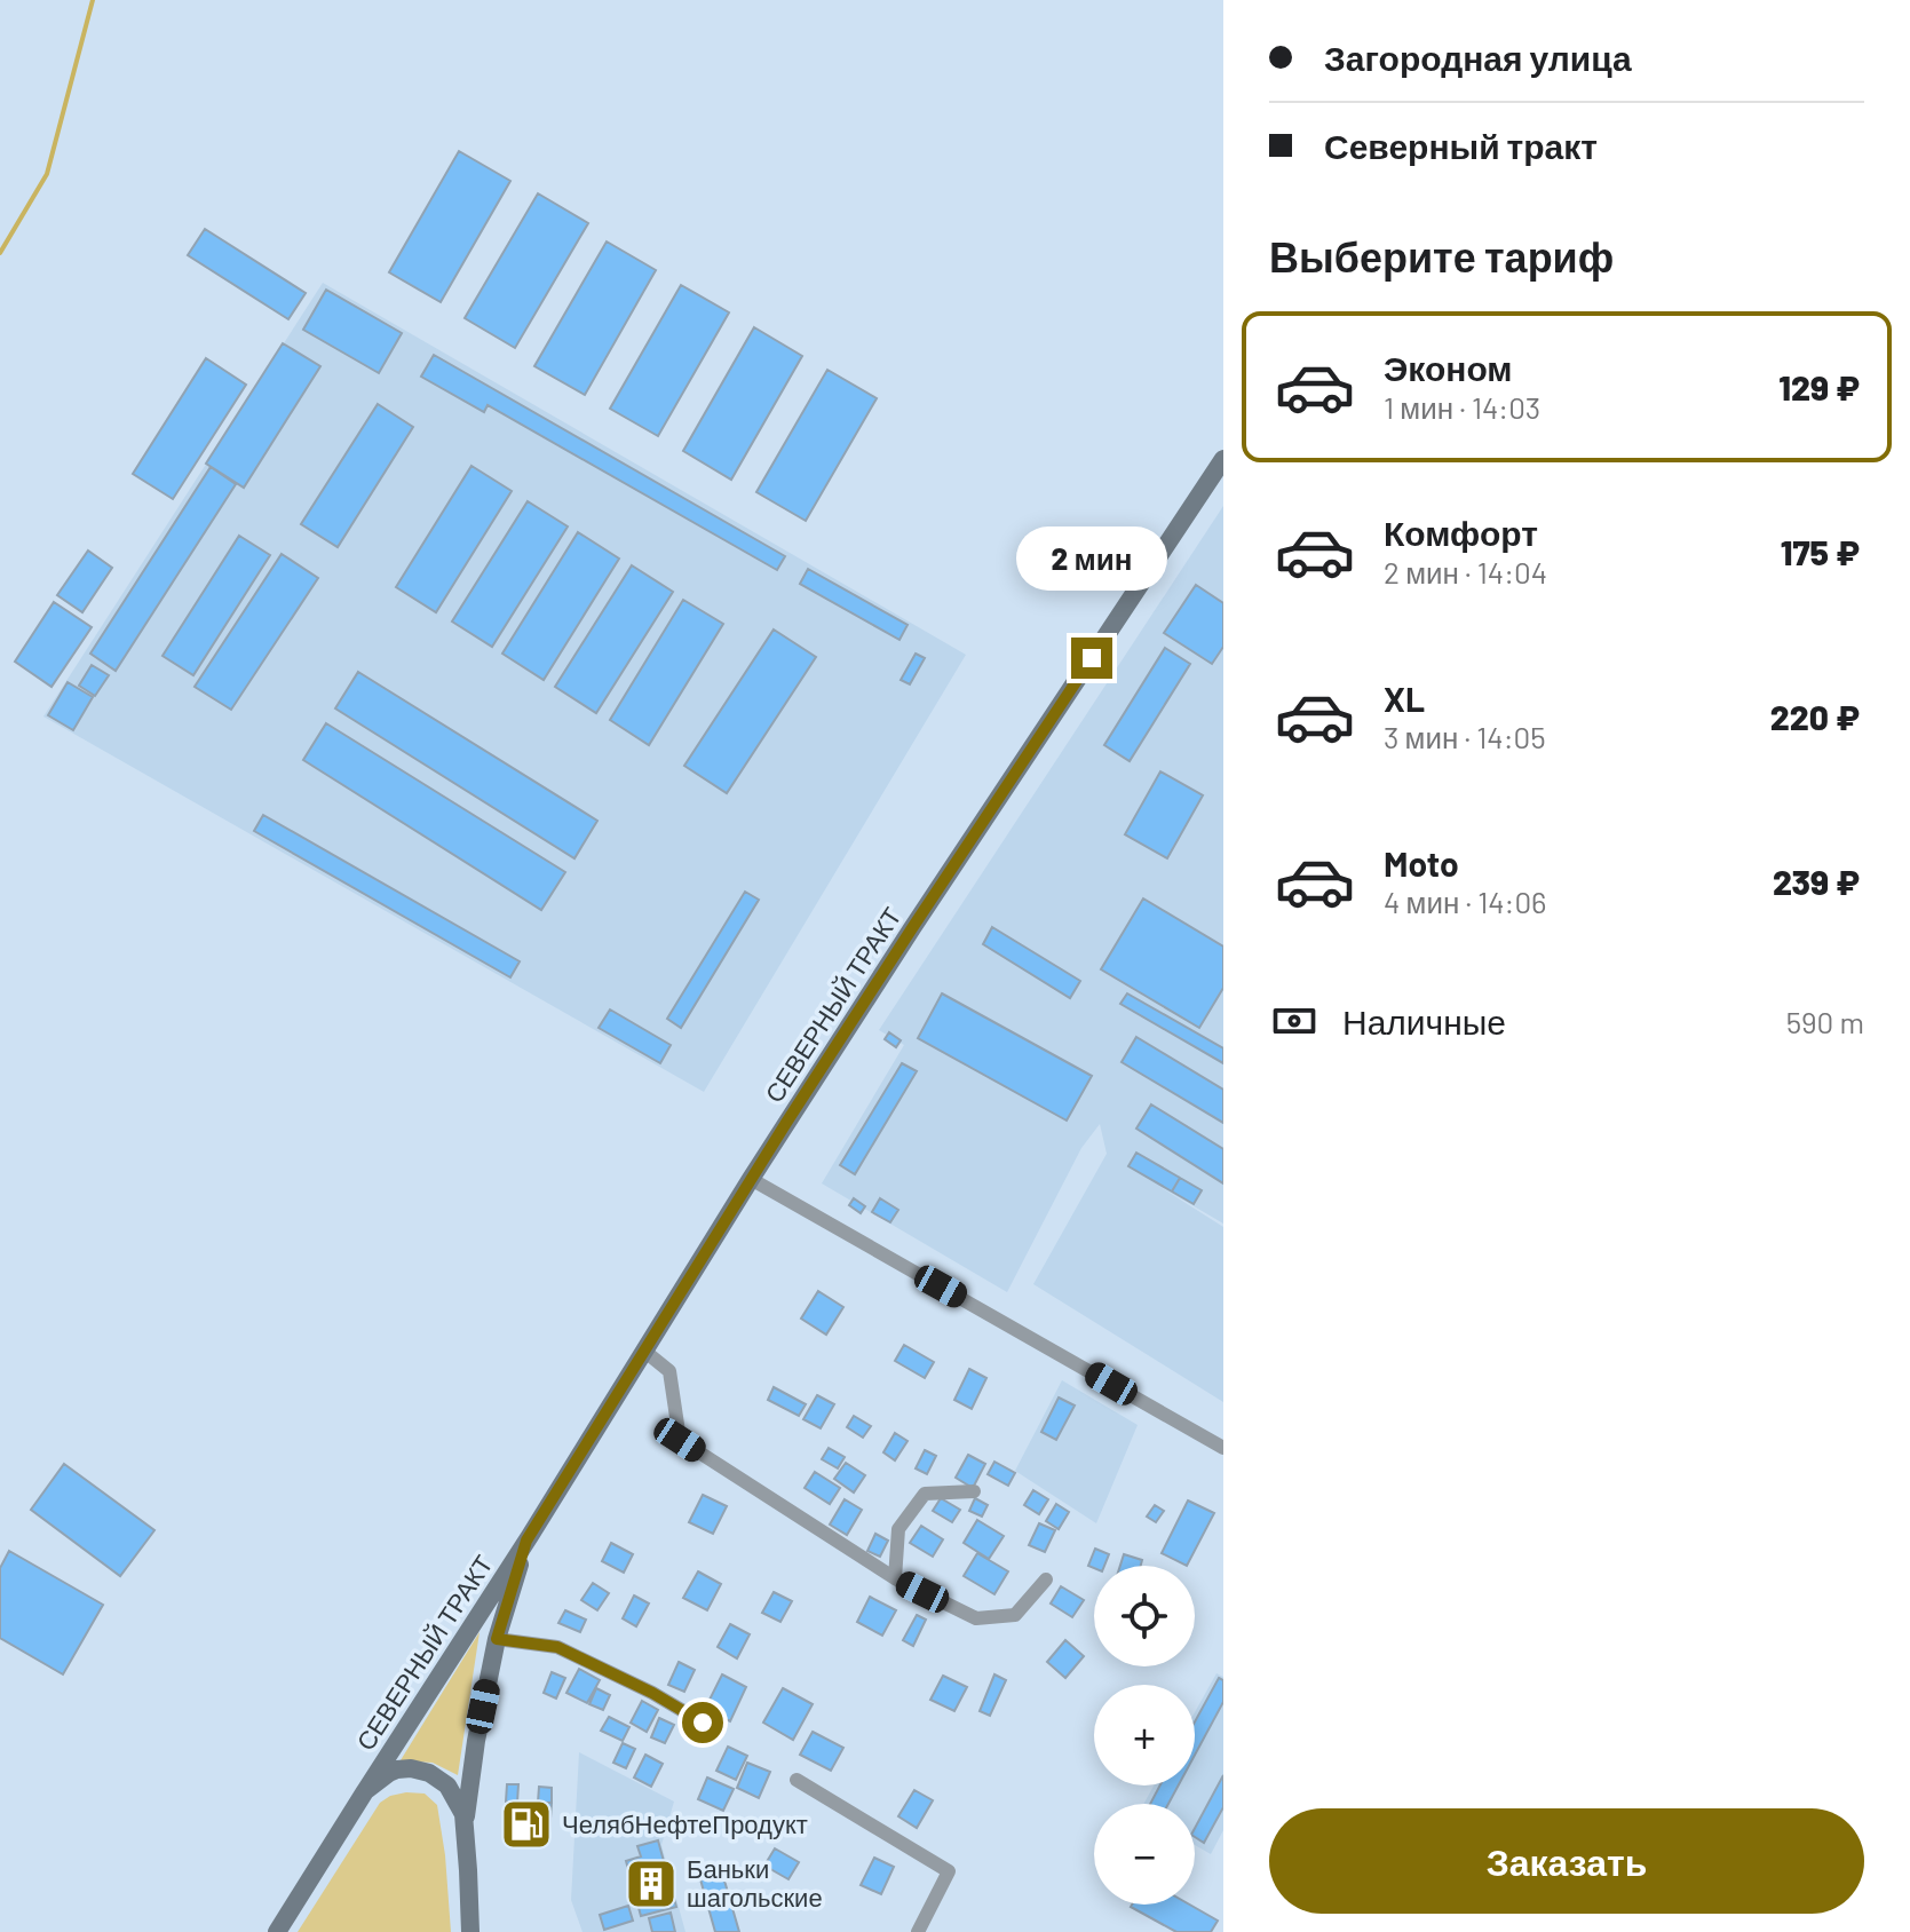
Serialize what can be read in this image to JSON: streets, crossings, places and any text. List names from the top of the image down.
{
  "streets": {
    "main road": ["СЕВЕРНЫЙ ТРАКТ"]
  },
  "places": {
    "fuel station": ["ЧелябНефтеПродукт"],
    "building": ["Баньки шагольские"]
  },
  "page": {
    "banner": ["Загородная улица", "Северный тракт"],
    "heading": "Выберите тариф",
    "list": [
      {
        "name": "Эконом",
        "note": "1 мин · 14:03",
        "value": "129 ₽"
      },
      {
        "name": "Комфорт",
        "note": "2 мин · 14:04",
        "value": "175 ₽"
      },
      {
        "name": "XL",
        "note": "3 мин · 14:05",
        "value": "220 ₽"
      },
      {
        "name": "Moto",
        "note": "4 мин · 14:06",
        "value": "239 ₽"
      }
    ],
    "bubble": "2 мин",
    "pay": ["Наличные", "590 m"],
    "map_buttons": ["+", "−"],
    "buttons": "Заказать"
  }
}
